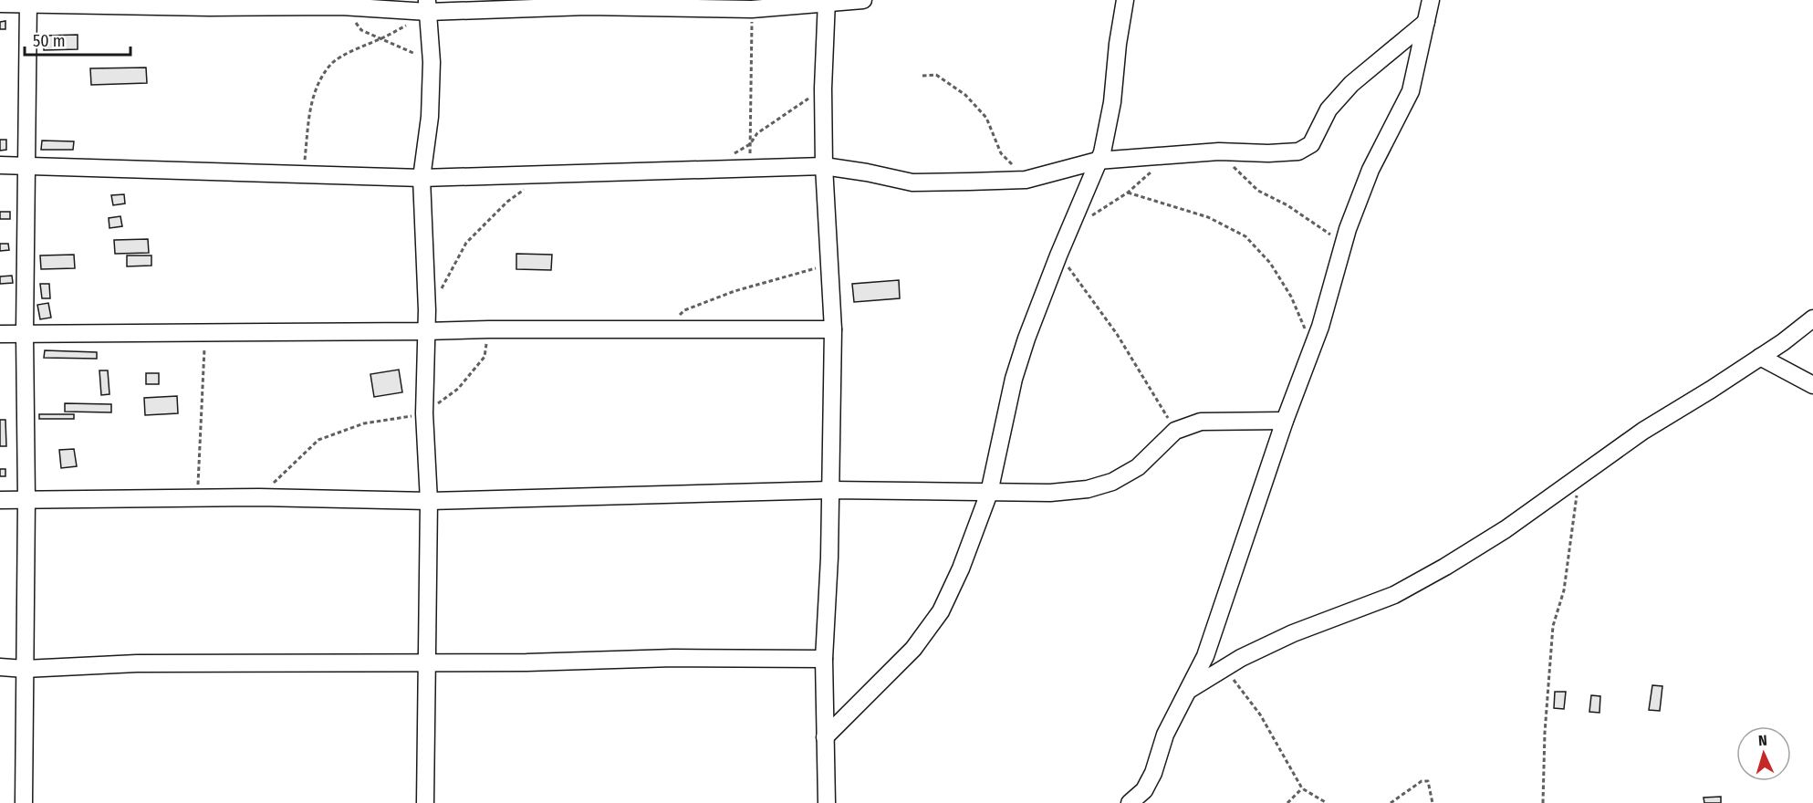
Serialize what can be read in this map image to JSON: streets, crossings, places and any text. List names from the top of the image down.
{
  "scale_bar": "50 m",
  "north": "top"
}
